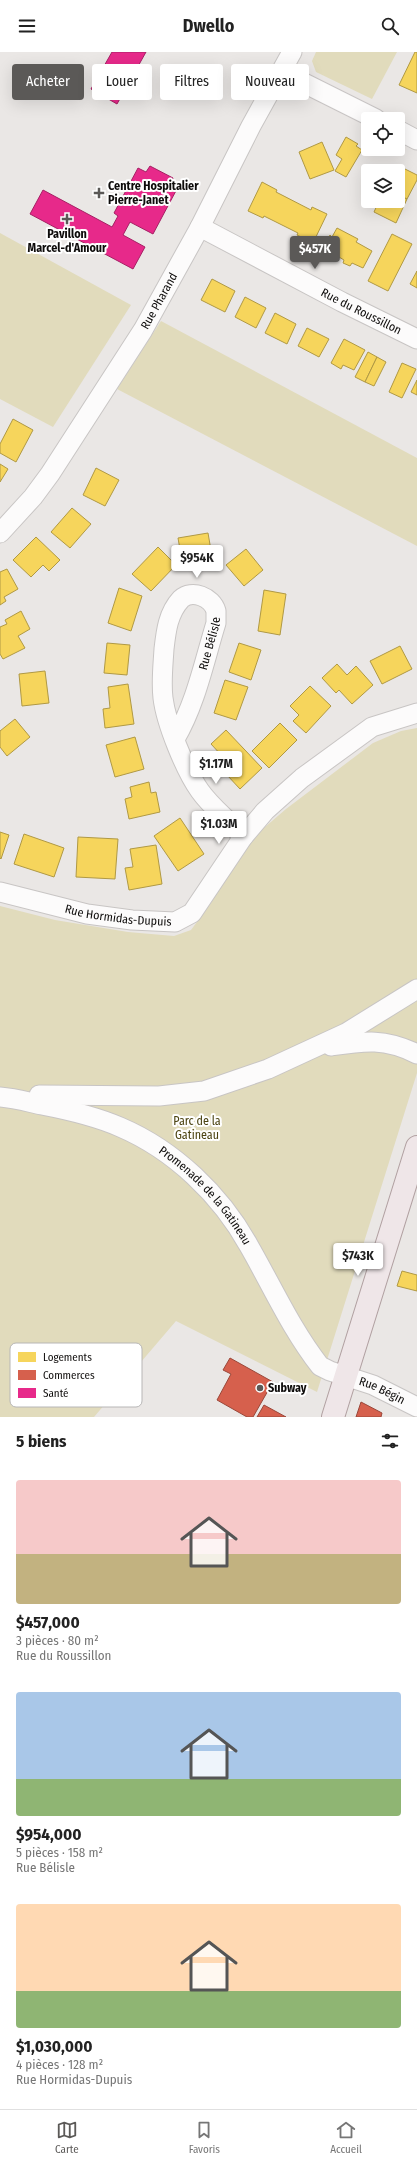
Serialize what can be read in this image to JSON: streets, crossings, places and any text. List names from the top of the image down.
{
  "streets": {
    "street": [
      "Rue Pharand",
      "Rue du Roussillon",
      "Rue Bélisle",
      "Rue Hormidas-Dupuis",
      "Promenade de la Gatineau",
      "Rue Bégin"
    ]
  },
  "crossings": [
    ["Rue Pharand", "Rue du Roussillon"],
    ["Rue Bélisle", "Rue Hormidas-Dupuis"],
    ["Promenade de la Gatineau", "Rue Bégin"]
  ],
  "parks": ["Parc de la Gatineau"],
  "places": {
    "health": ["Centre Hospitalier Pierre-Janet", "Pavillon Marcel-d'Amour"],
    "other": ["Subway"]
  },
  "legend": ["Logements", "Commerces", "Santé"],
  "page": {
    "header": "Dwello",
    "chip": [
      "Acheter",
      "Louer",
      "Filtres",
      "Nouveau"
    ],
    "price": [
      "$457K",
      "$954K",
      "$1.17M",
      "$1.03M",
      "$743K"
    ],
    "heading": "5 biens",
    "list": [
      {
        "name": "$457,000",
        "note": "3 pièces · 80 m² · Rue du Roussillon"
      },
      {
        "name": "$954,000",
        "note": "5 pièces · 158 m² · Rue Bélisle"
      },
      {
        "name": "$1,030,000",
        "note": "4 pièces · 128 m² · Rue Hormidas-Dupuis"
      }
    ],
    "tabs": ["Carte", "Favoris", "Accueil"]
  }
}
